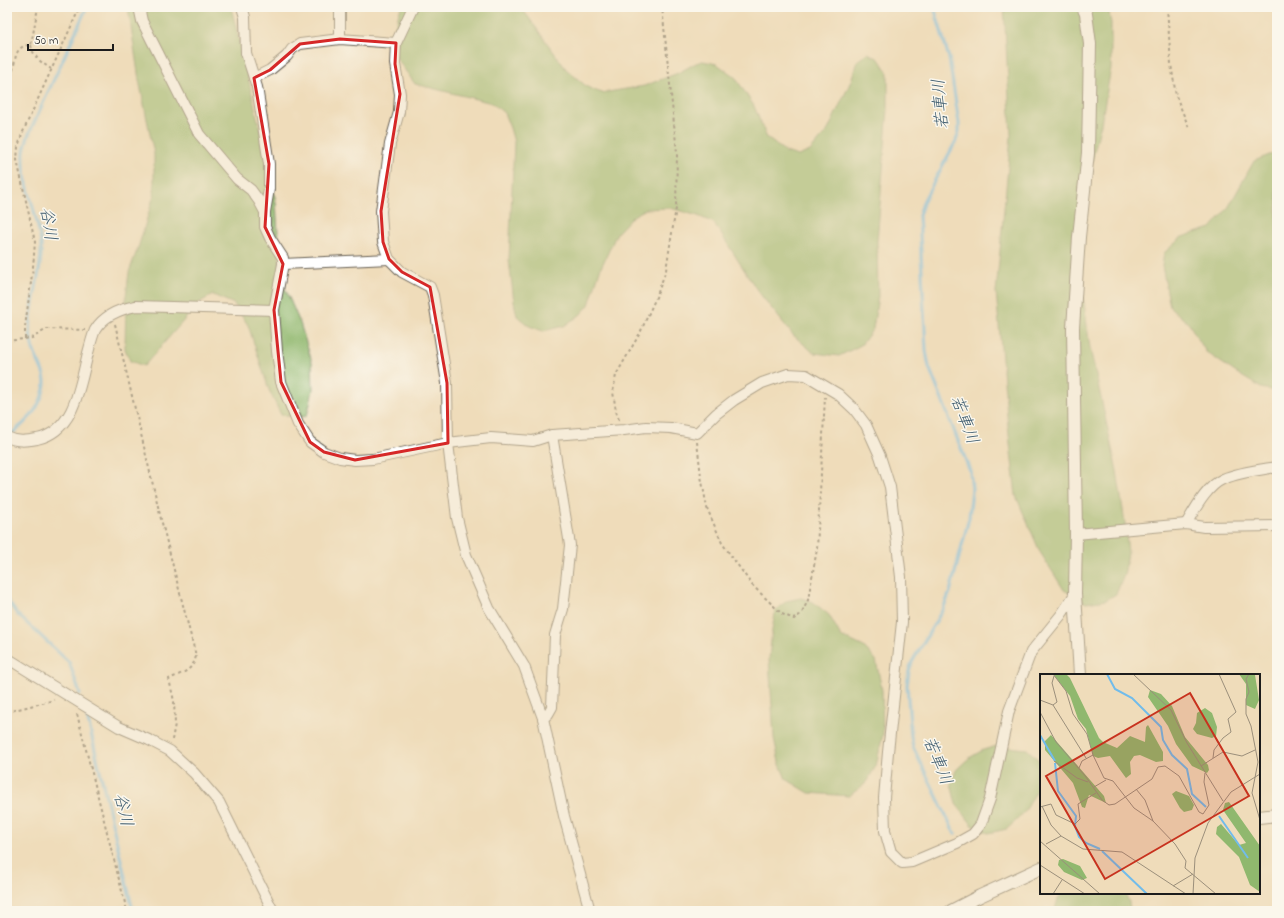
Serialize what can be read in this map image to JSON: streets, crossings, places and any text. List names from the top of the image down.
{
  "water": ["若車川", "谷川"],
  "scale_bar": "50 m"
}
